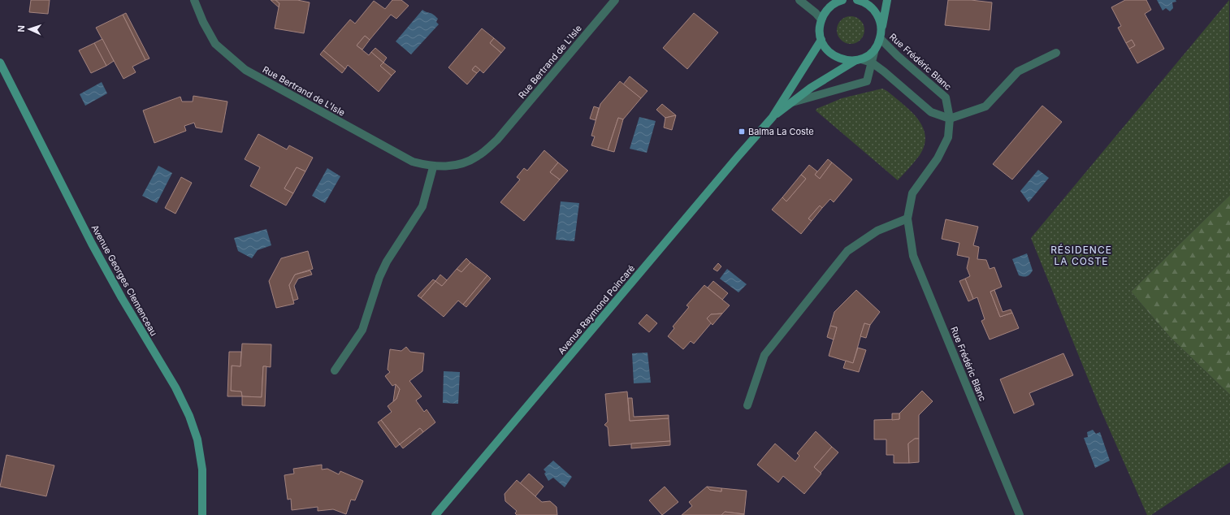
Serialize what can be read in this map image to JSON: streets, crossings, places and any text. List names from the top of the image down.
{
  "streets": {
    "main road": ["Avenue Georges Clemenceau", "Avenue Raymond Poincaré"],
    "street": ["Rue Bertrand de L'Isle", "Rue Frédéric Blanc"]
  },
  "districts": ["RÉSIDENCE LA COSTE"],
  "places": {
    "transit": ["Balma La Coste"]
  },
  "north": "left"
}
